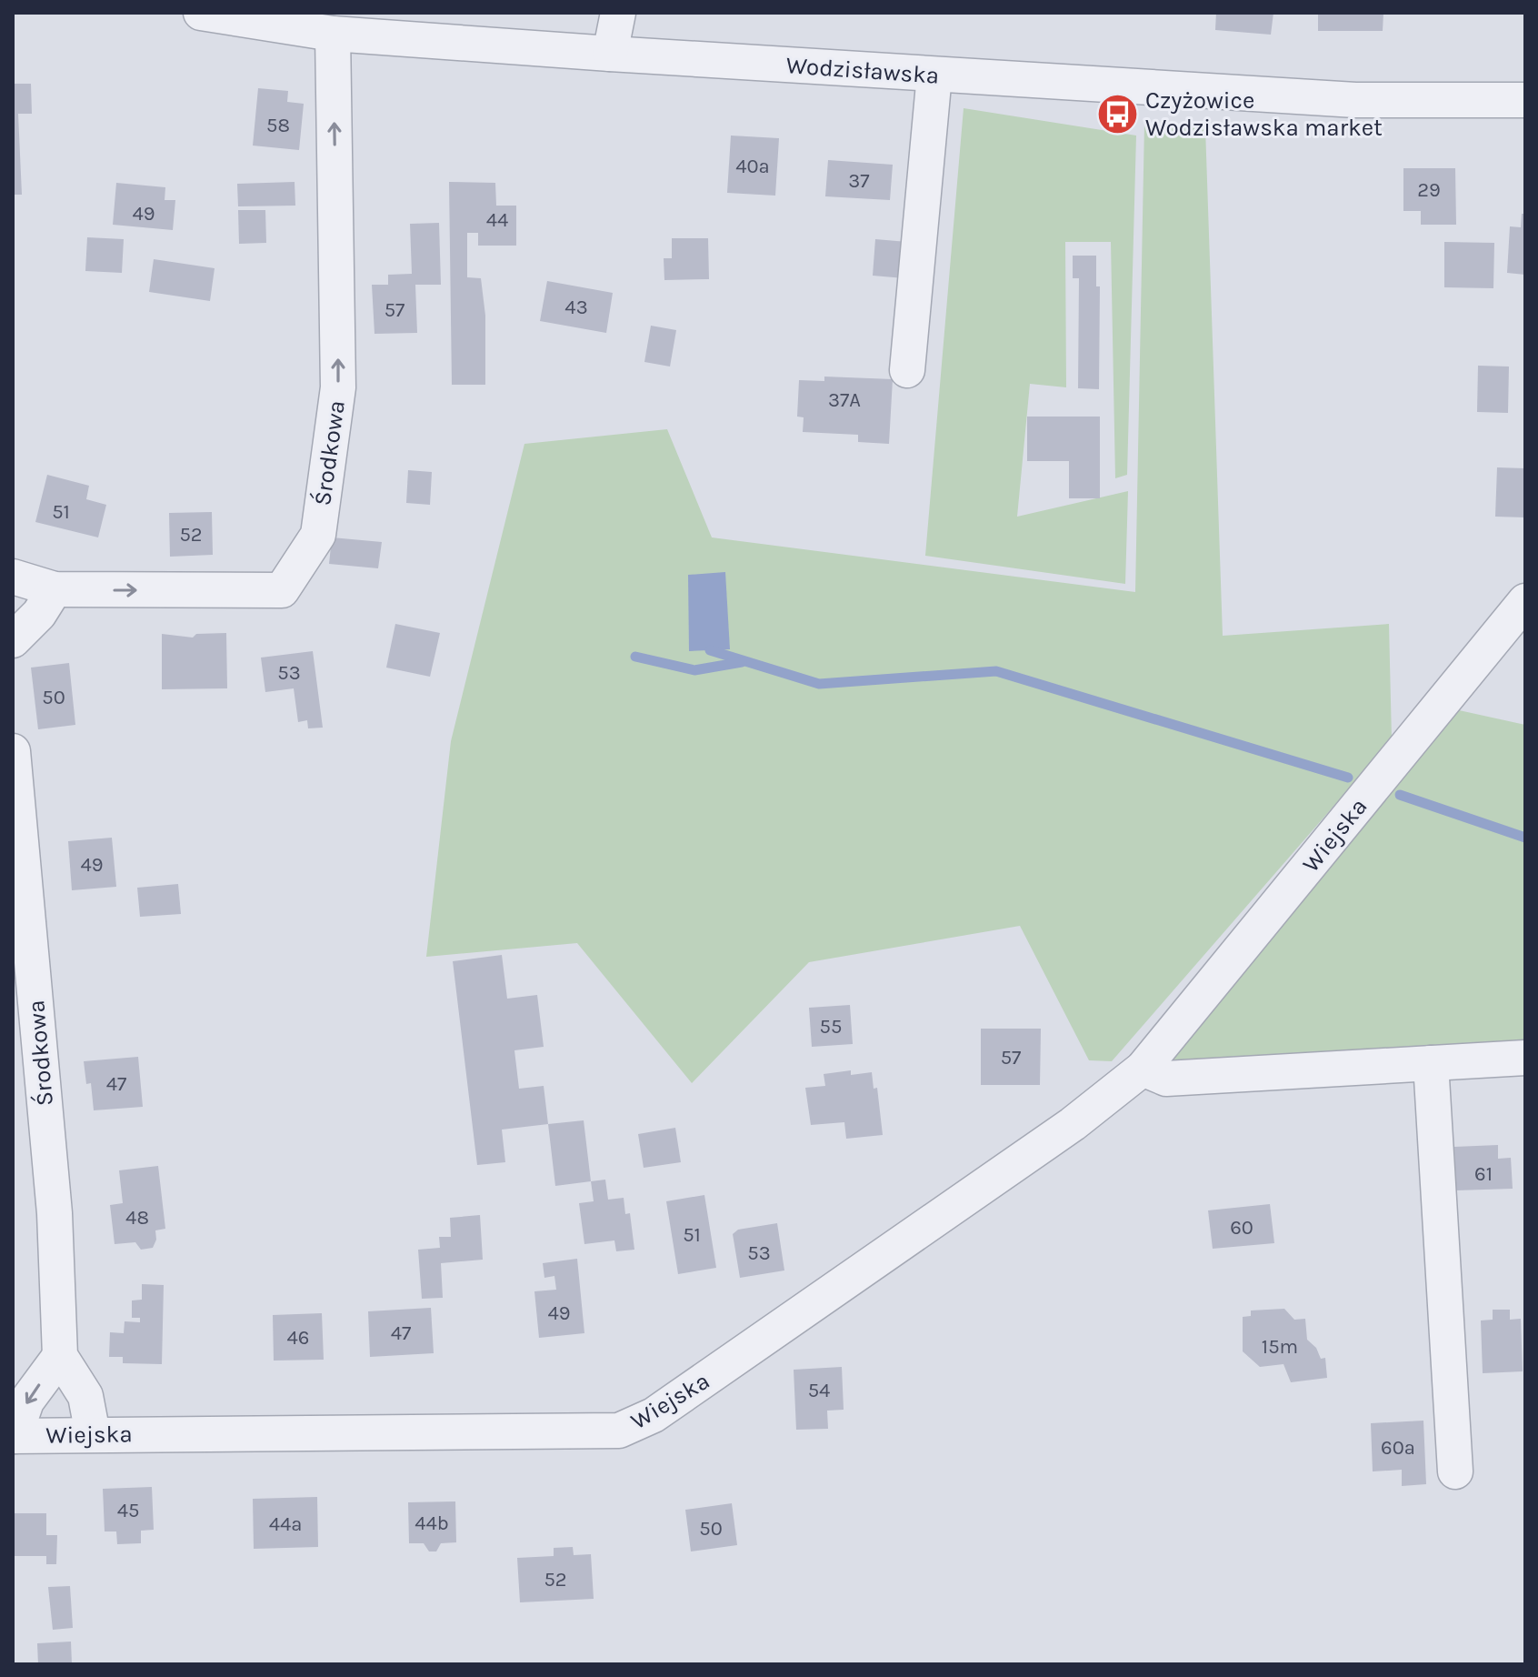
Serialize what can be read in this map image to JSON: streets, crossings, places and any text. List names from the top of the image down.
{
  "streets": {
    "street": ["Wodzisławska", "Środkowa", "Wiejska"]
  },
  "crossings": [
    ["Wodzisławska", "Środkowa"]
  ],
  "places": {
    "bus stop": ["Czyżowice Wodzisławska market"]
  },
  "house_numbers": [
    "58",
    "40a",
    "37",
    "29",
    "49",
    "44",
    "43",
    "57",
    "37A",
    "51",
    "52",
    "53",
    "50",
    "49",
    "55",
    "57",
    "47",
    "61",
    "48",
    "60",
    "51",
    "53",
    "49",
    "47",
    "46",
    "15m",
    "54",
    "60a",
    "45",
    "44b",
    "44a",
    "50",
    "52"
  ]
}
